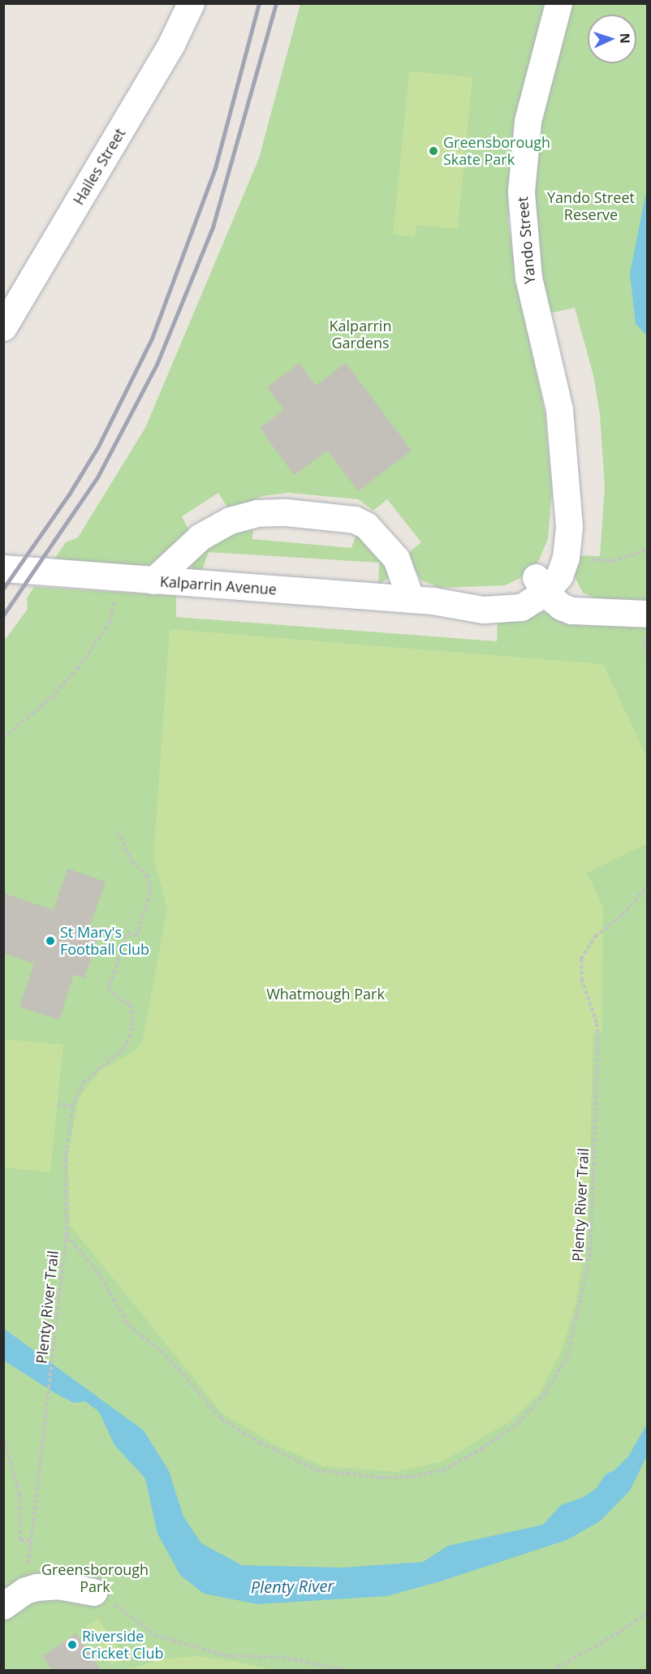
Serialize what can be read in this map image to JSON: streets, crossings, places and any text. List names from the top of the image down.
{
  "streets": {
    "street": ["Hailes Street", "Yando Street", "Kalparrin Avenue"],
    "path": ["Plenty River Trail"]
  },
  "crossings": [
    ["Yando Street", "Kalparrin Avenue"]
  ],
  "water": ["Plenty River"],
  "parks": [
    "Yando Street Reserve",
    "Kalparrin Gardens",
    "Whatmough Park",
    "Greensborough Park"
  ],
  "places": ["Greensborough Skate Park", "St Mary's Football Club", "Riverside Cricket Club"],
  "north": "right"
}
